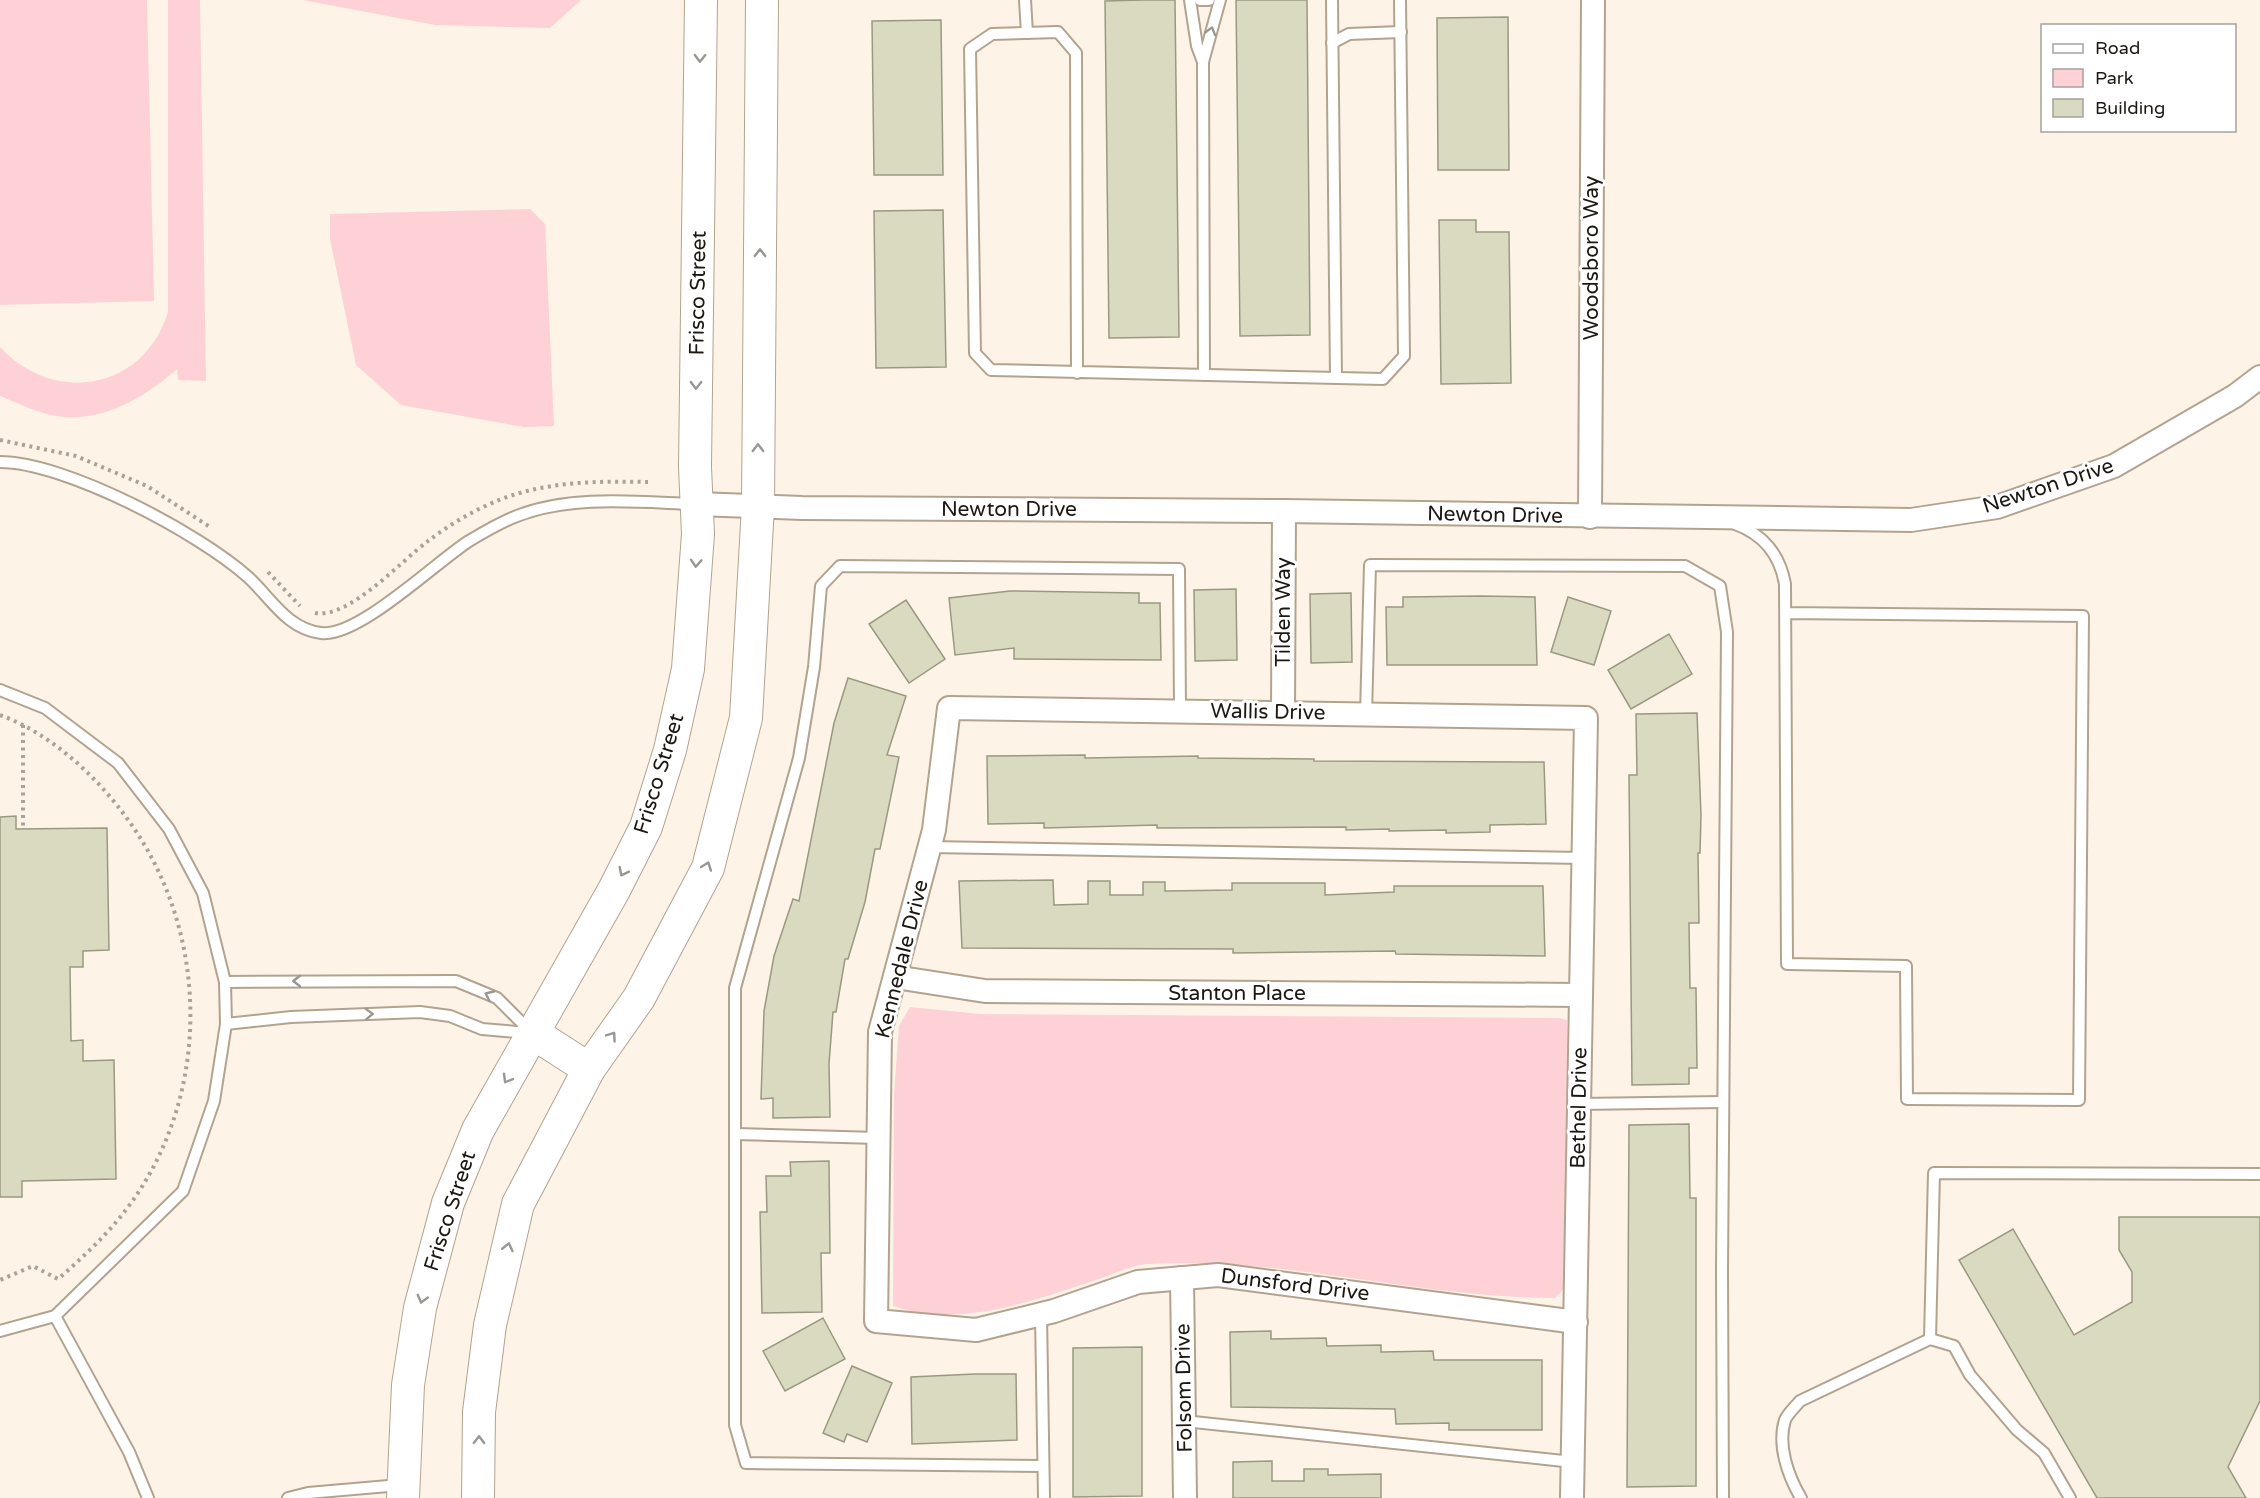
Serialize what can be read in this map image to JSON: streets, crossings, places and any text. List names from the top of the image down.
{
  "streets": {
    "street": [
      "Woodsboro Way",
      "Frisco Street",
      "Newton Drive",
      "Tilden Way",
      "Wallis Drive",
      "Kennedale Drive",
      "Stanton Place",
      "Bethel Drive",
      "Dunsford Drive",
      "Folsom Drive"
    ]
  },
  "crossings": [
    ["Woodsboro Way", "Newton Drive"],
    ["Frisco Street", "Newton Drive"],
    ["Newton Drive", "Tilden Way"],
    ["Tilden Way", "Wallis Drive"],
    ["Wallis Drive", "Kennedale Drive"],
    ["Wallis Drive", "Bethel Drive"],
    ["Kennedale Drive", "Stanton Place"],
    ["Kennedale Drive", "Dunsford Drive"],
    ["Stanton Place", "Bethel Drive"],
    ["Bethel Drive", "Dunsford Drive"],
    ["Dunsford Drive", "Folsom Drive"]
  ],
  "legend": ["Road", "Park", "Building"]
}
